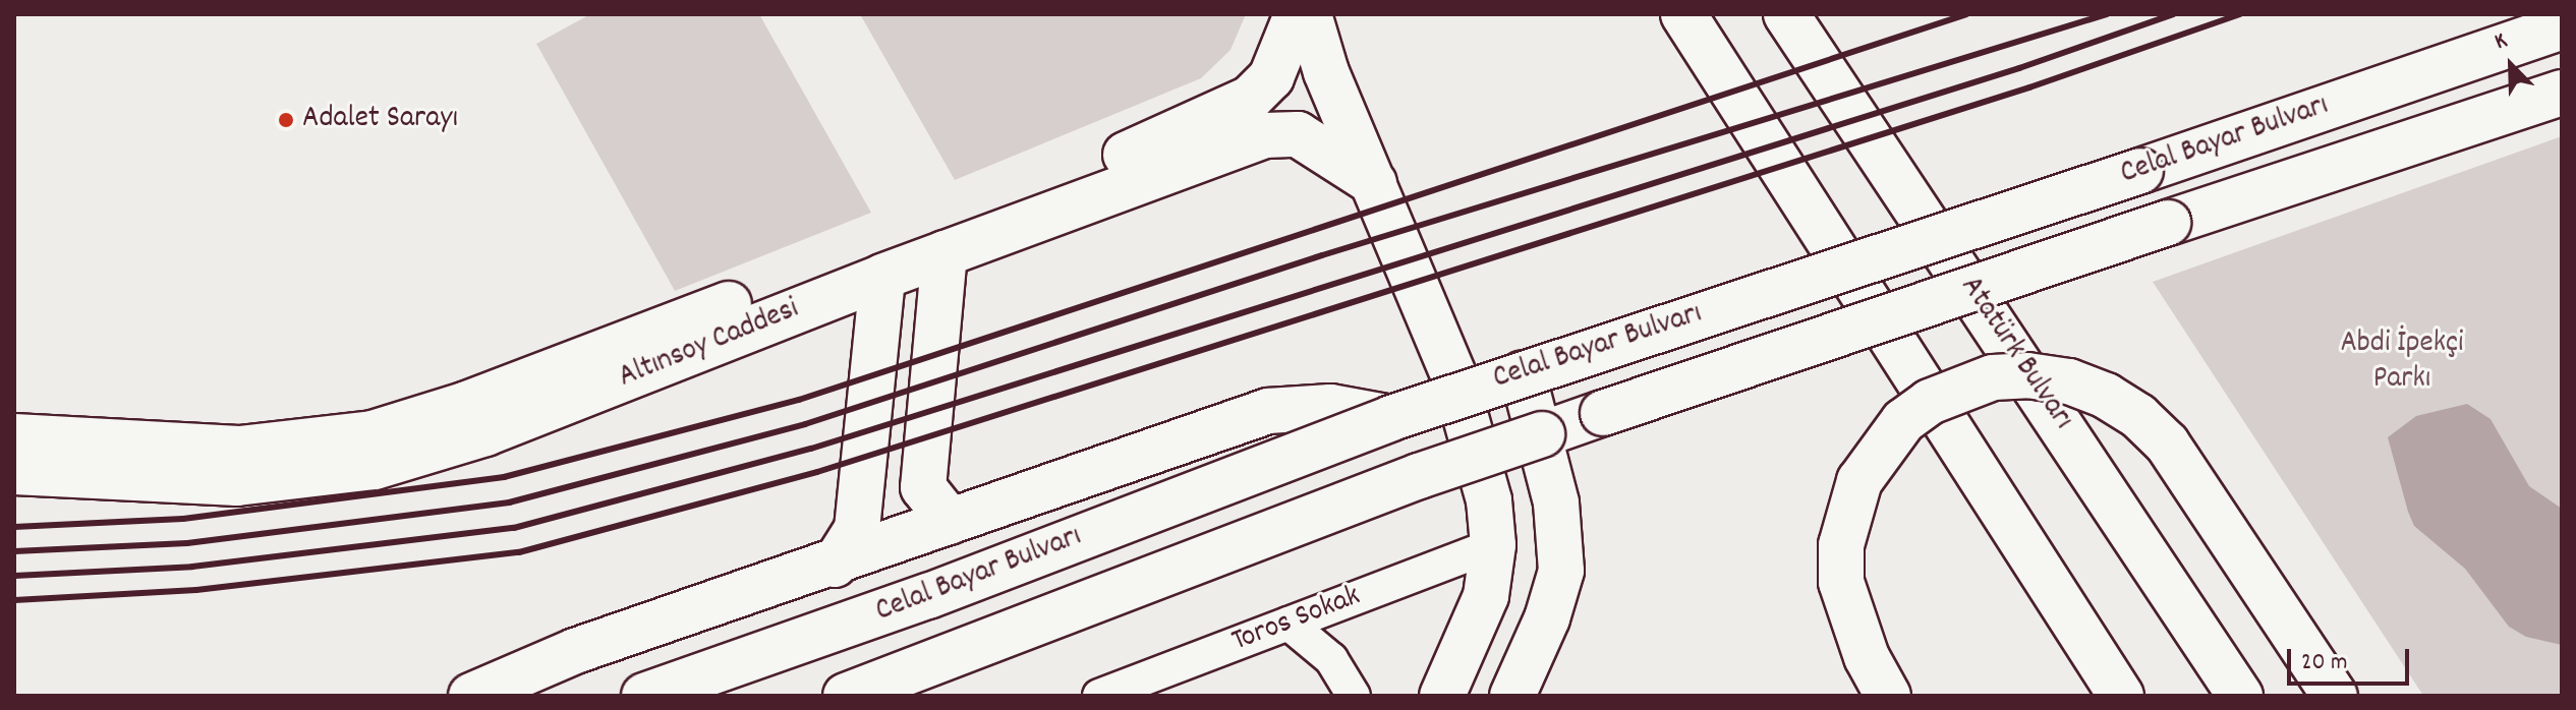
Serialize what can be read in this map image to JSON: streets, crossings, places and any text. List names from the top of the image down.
{
  "streets": {
    "main road": ["Celal Bayar Bulvarı", "Altınsoy Caddesi", "Atatürk Bulvarı"],
    "street": ["Toros Sokak"]
  },
  "parks": ["Abdi İpekçi Parkı"],
  "places": ["Adalet Sarayı"],
  "scale_bar": "20 m",
  "north": "top left"
}
